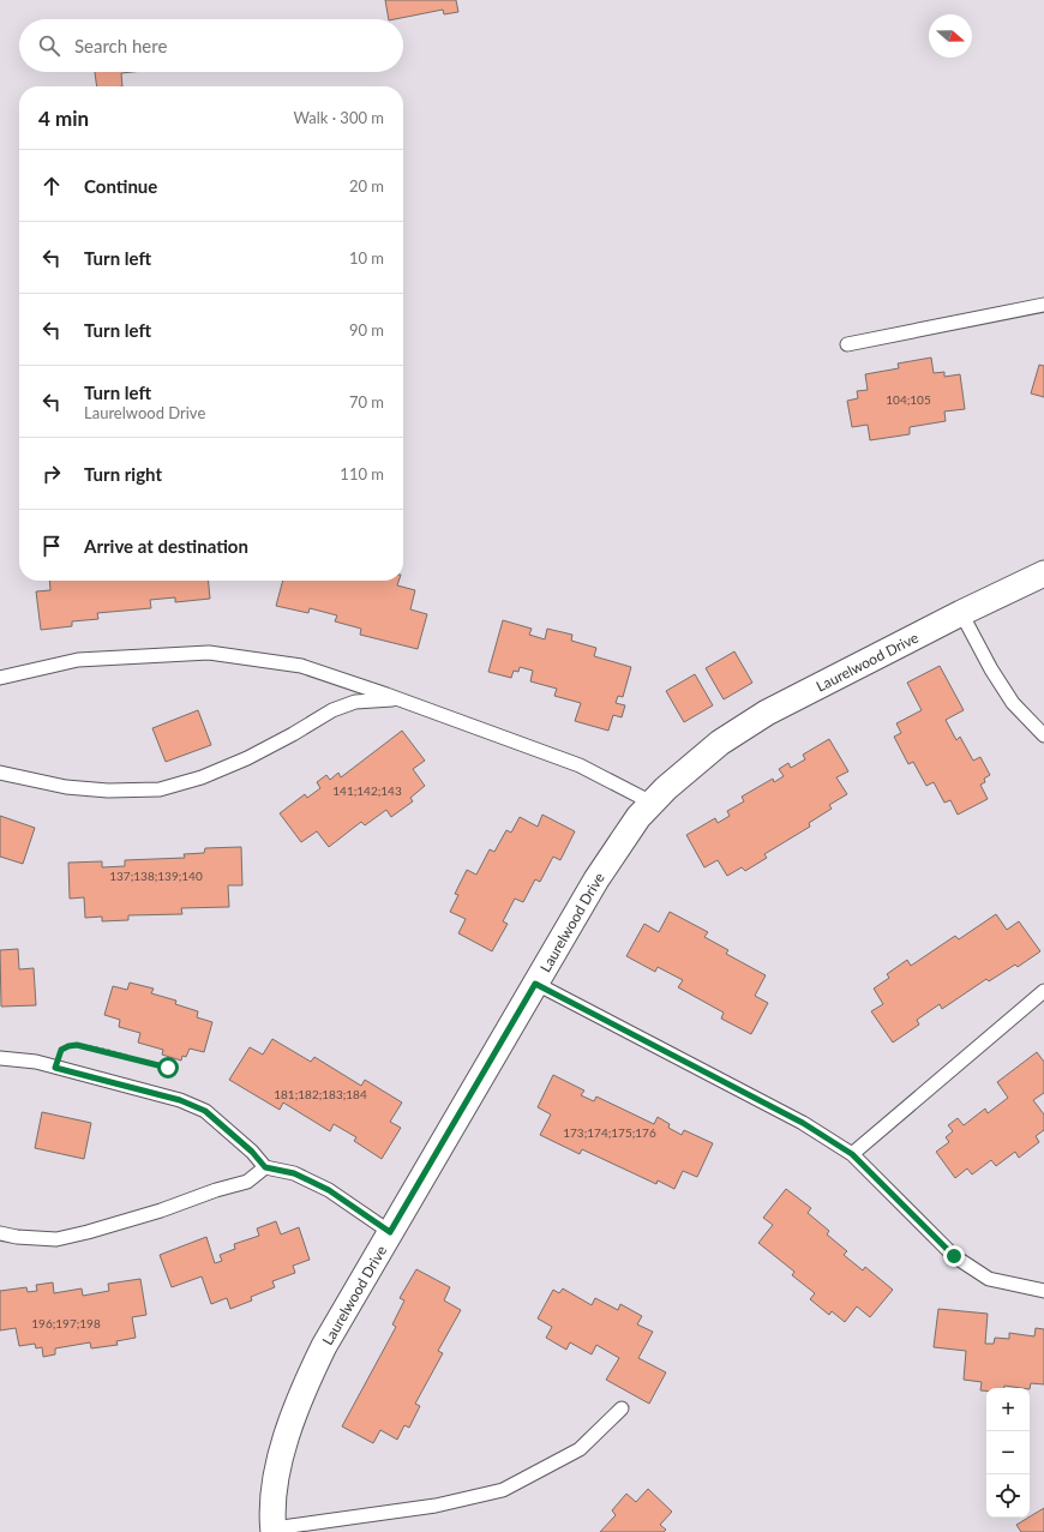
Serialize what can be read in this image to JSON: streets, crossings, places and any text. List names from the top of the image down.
{
  "streets": {
    "street": ["Laurelwood Drive"]
  },
  "house_numbers": [
    "104;105",
    "141;142;143",
    "137;138;139;140",
    "181;182;183;184",
    "173;174;175;176",
    "196;197;198"
  ],
  "north": "right",
  "page": {
    "search": "Search here",
    "heading": ["4 min", "Walk · 300 m"],
    "list": [
      ["Continue", "20 m"],
      ["Turn left", "10 m"],
      ["Turn left", "90 m"],
      ["Turn left", "Laurelwood Drive", "70 m"],
      ["Turn right", "110 m"],
      "Arrive at destination"
    ],
    "map_buttons": ["+", "−"]
  }
}
